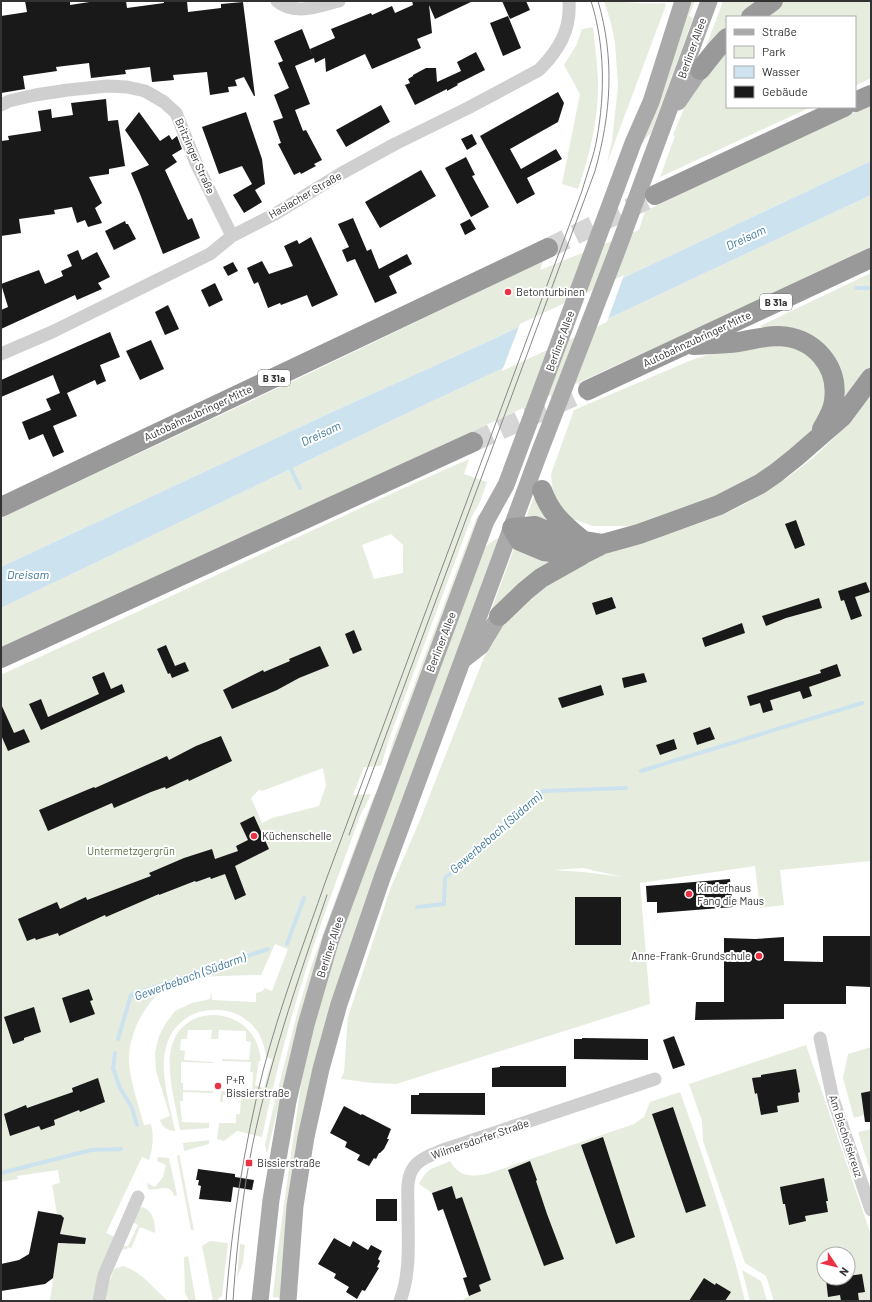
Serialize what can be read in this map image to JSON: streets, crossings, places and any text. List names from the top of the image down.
{
  "streets": {
    "highway": ["B 31a", "Autobahnzubringer Mitte"],
    "main road": ["Berliner Allee"],
    "street": [
      "Britzinger Straße",
      "Haslacher Straße",
      "Am Bischofskreuz",
      "Wilmersdorfer Straße"
    ]
  },
  "crossings": [
    ["Britzinger Straße", "Haslacher Straße"]
  ],
  "water": ["Dreisam", "Gewerbebach (Südarm)"],
  "parks": ["Untermetzgergrün"],
  "places": {
    "other": [
      "Betonturbinen",
      "Küchenschelle",
      "Kinderhaus Fang die Maus",
      "Anne-Frank-Grundschule",
      "P+R Bissierstraße"
    ],
    "transit": ["Bissierstraße"]
  },
  "legend": [
    "Straße",
    "Park",
    "Wasser",
    "Gebäude"
  ],
  "north": "bottom right"
}
